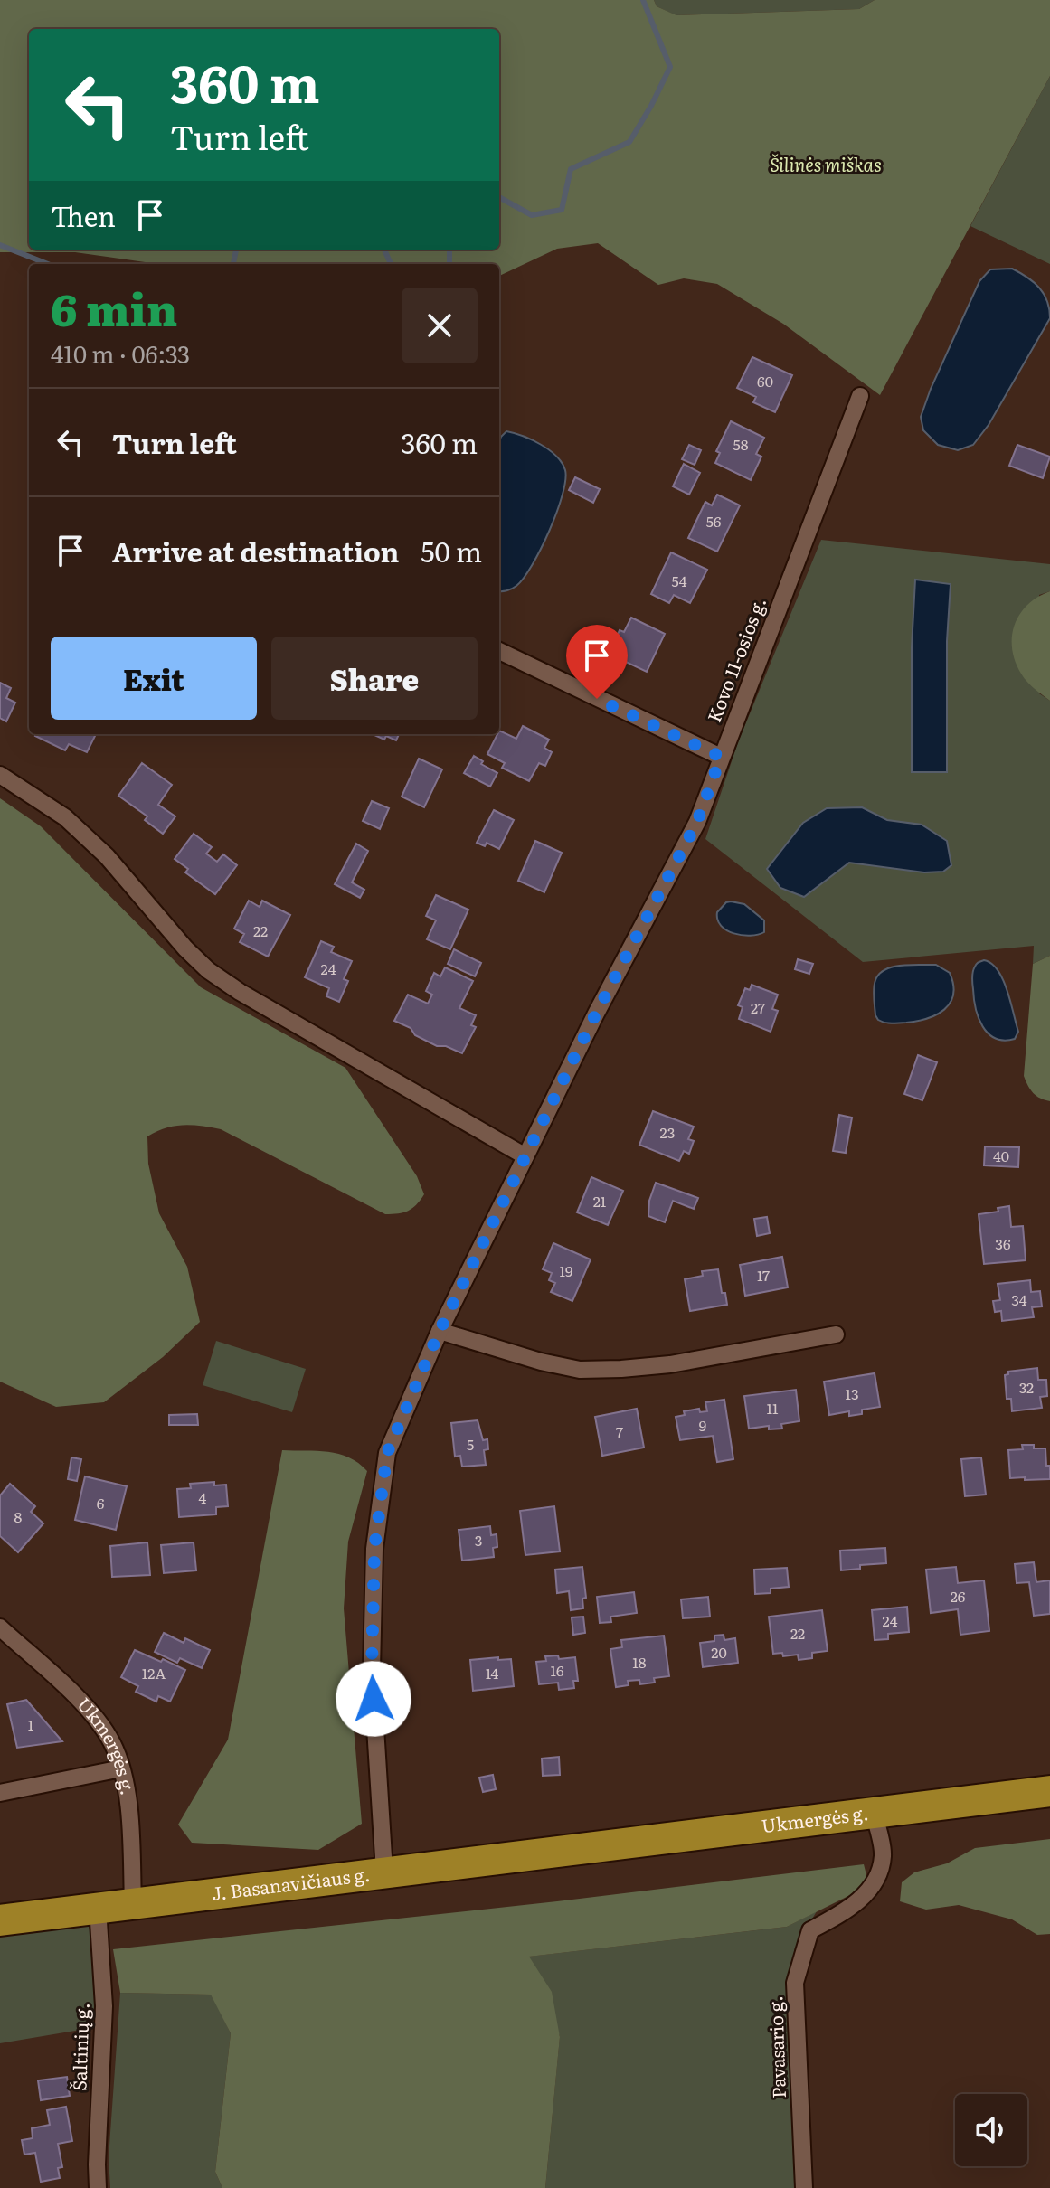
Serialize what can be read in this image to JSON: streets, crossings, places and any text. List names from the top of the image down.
{
  "streets": {
    "highway": ["Ukmergės g.", "J. Basanavičiaus g."],
    "street": ["Kovo 11-osios g.", "Šaltinių g.", "Pavasario g."]
  },
  "crossings": [
    ["Kovo 11-osios g.", "J. Basanavičiaus g."],
    ["Ukmergės g.", "J. Basanavičiaus g."],
    ["Ukmergės g.", "Pavasario g."],
    ["J. Basanavičiaus g.", "Šaltinių g."]
  ],
  "parks": ["Šilinės miškas"],
  "house_numbers": [
    "60",
    "58",
    "56",
    "54",
    "22",
    "24",
    "27",
    "23",
    "40",
    "21",
    "36",
    "19",
    "17",
    "34",
    "32",
    "13",
    "11",
    "9",
    "7",
    "5",
    "4",
    "6",
    "8",
    "3",
    "26",
    "24",
    "22",
    "20",
    "18",
    "16",
    "12A",
    "14",
    "1"
  ],
  "page": {
    "turn": ["360 m", "Turn left"],
    "then": "Then",
    "heading": ["6 min", "410 m · 06:33"],
    "list": [
      {
        "name": "Turn left",
        "value": "360 m"
      },
      {
        "name": "Arrive at destination",
        "value": "50 m"
      }
    ],
    "buttons": ["Exit", "Share"]
  }
}
